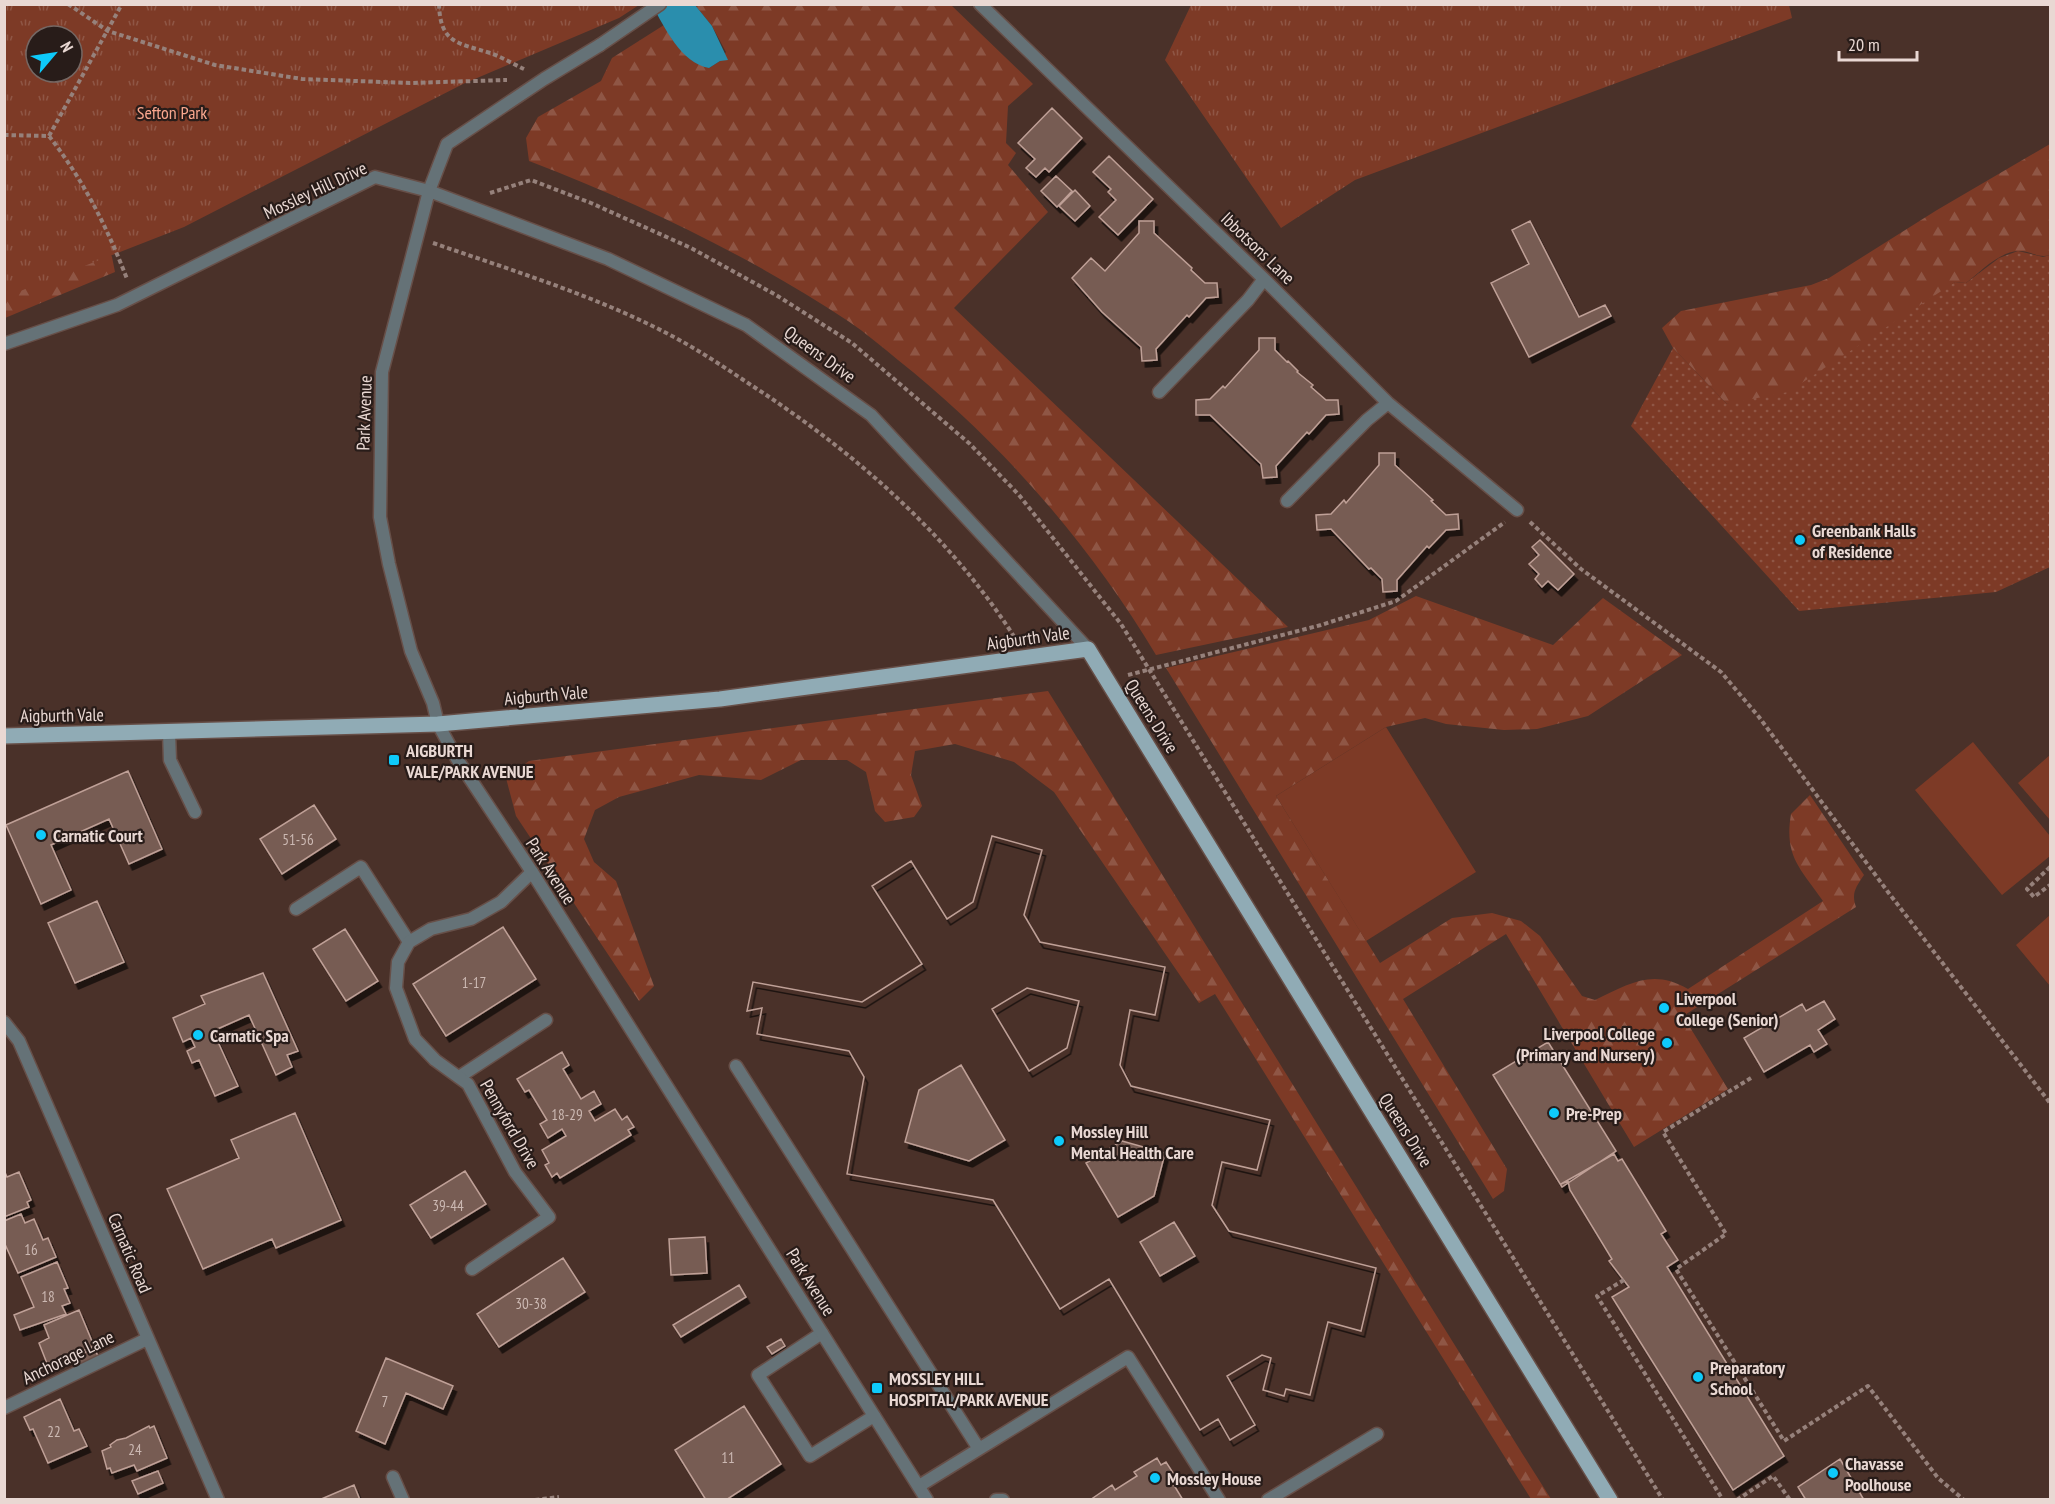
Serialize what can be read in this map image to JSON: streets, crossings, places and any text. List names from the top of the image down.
{
  "streets": {
    "main road": ["Queens Drive", "Aigburth Vale"],
    "street": [
      "Mossley Hill Drive",
      "Ibbotsons Lane",
      "Park Avenue",
      "Pennyford Drive",
      "Carnatic Road",
      "Anchorage Lane"
    ]
  },
  "crossings": [
    ["Mossley Hill Drive", "Queens Drive"],
    ["Mossley Hill Drive", "Park Avenue"],
    ["Queens Drive", "Park Avenue"],
    ["Queens Drive", "Aigburth Vale"],
    ["Park Avenue", "Aigburth Vale"],
    ["Carnatic Road", "Anchorage Lane"]
  ],
  "parks": ["Sefton Park"],
  "places": {
    "other": [
      "Greenbank Halls of Residence",
      "Carnatic Court",
      "Liverpool College (Senior)",
      "Carnatic Spa",
      "Liverpool College (Primary and Nursery)",
      "Pre-Prep",
      "Mossley Hill Mental Health Care",
      "Preparatory School",
      "Chavasse Poolhouse",
      "Mossley House"
    ],
    "transit": ["AIGBURTH VALE/PARK AVENUE", "MOSSLEY HILL HOSPITAL/PARK AVENUE"]
  },
  "house_numbers": [
    "51-56",
    "1-17",
    "18-29",
    "39-44",
    "16",
    "18",
    "30-38",
    "7",
    "22",
    "24",
    "11"
  ],
  "scale_bar": "20 m",
  "north": "top right"
}
